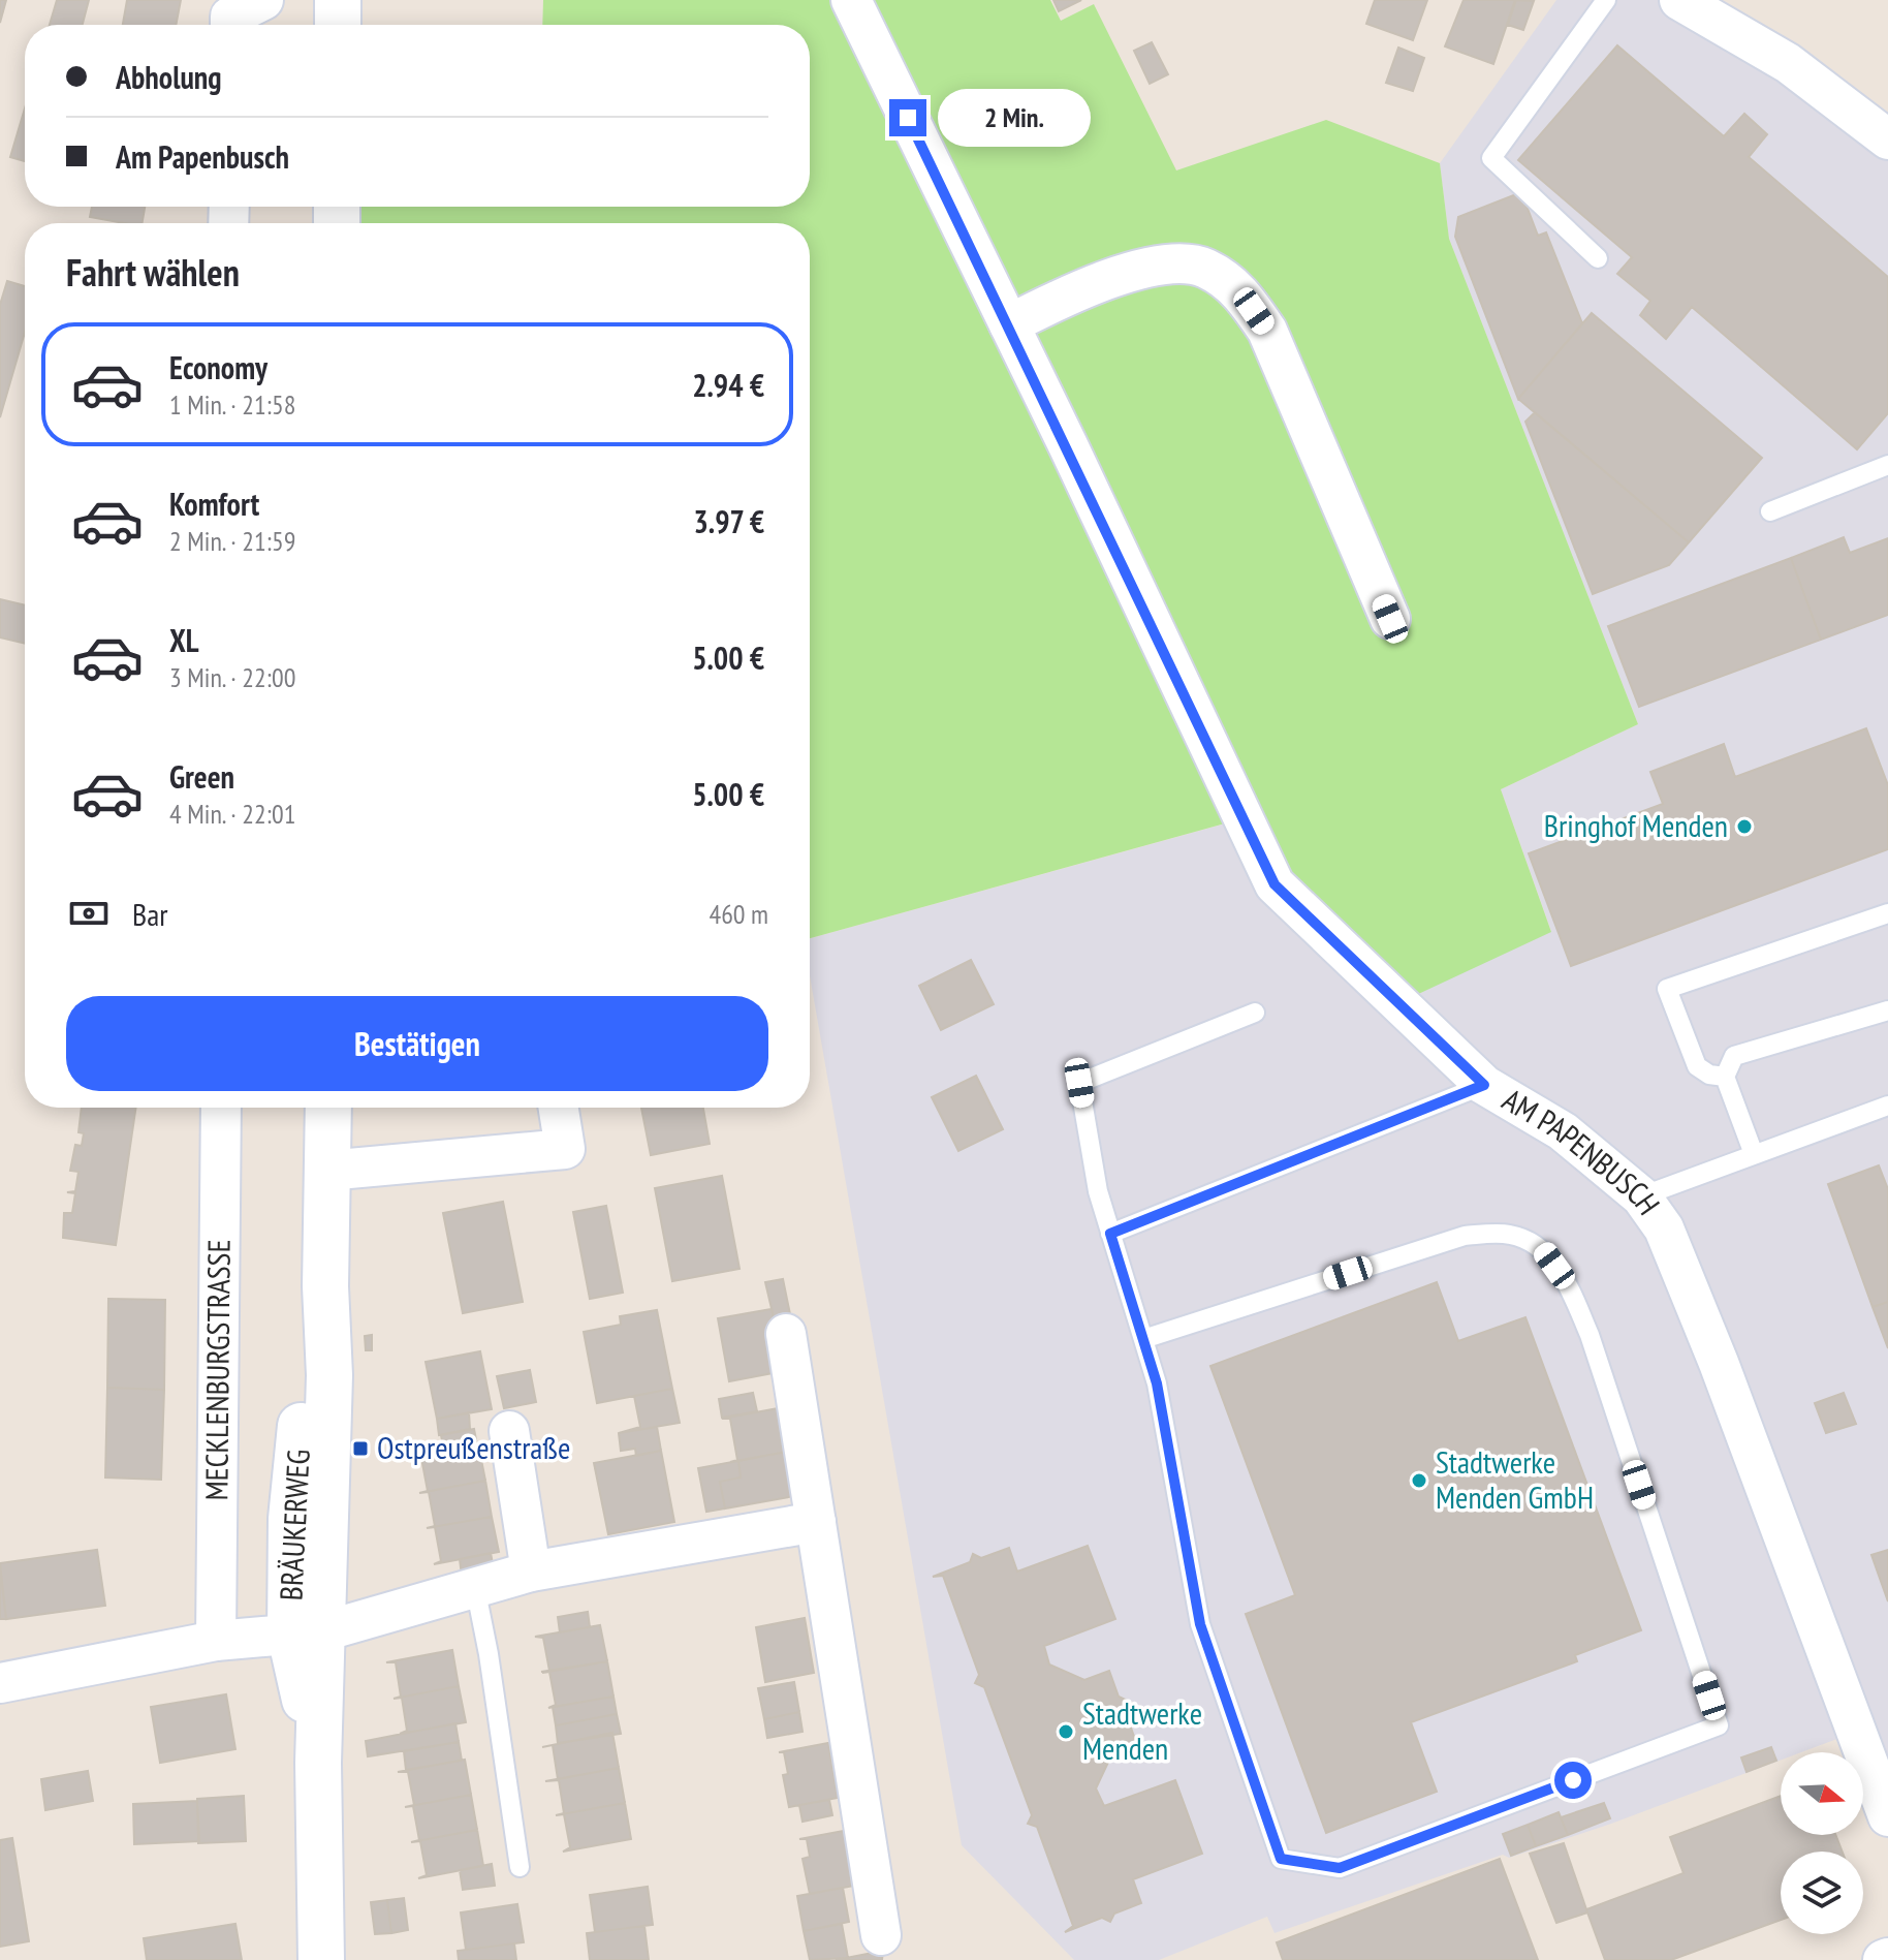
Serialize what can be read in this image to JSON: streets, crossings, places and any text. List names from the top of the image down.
{
  "streets": {
    "main road": ["BRÄUKERWEG"],
    "street": ["AM PAPENBUSCH", "MECKLENBURGSTRASSE"]
  },
  "places": {
    "other": ["Bringhof Menden", "Stadtwerke Menden GmbH", "Stadtwerke Menden"],
    "transit": ["Ostpreußenstraße"]
  },
  "north": "right",
  "page": {
    "banner": ["Abholung", "Am Papenbusch"],
    "bubble": "2 Min.",
    "heading": "Fahrt wählen",
    "list": [
      {
        "name": "Economy",
        "note": "1 Min. · 21:58",
        "value": "2.94 €"
      },
      {
        "name": "Komfort",
        "note": "2 Min. · 21:59",
        "value": "3.97 €"
      },
      {
        "name": "XL",
        "note": "3 Min. · 22:00",
        "value": "5.00 €"
      },
      {
        "name": "Green",
        "note": "4 Min. · 22:01",
        "value": "5.00 €"
      }
    ],
    "pay": ["Bar", "460 m"],
    "buttons": "Bestätigen"
  }
}
